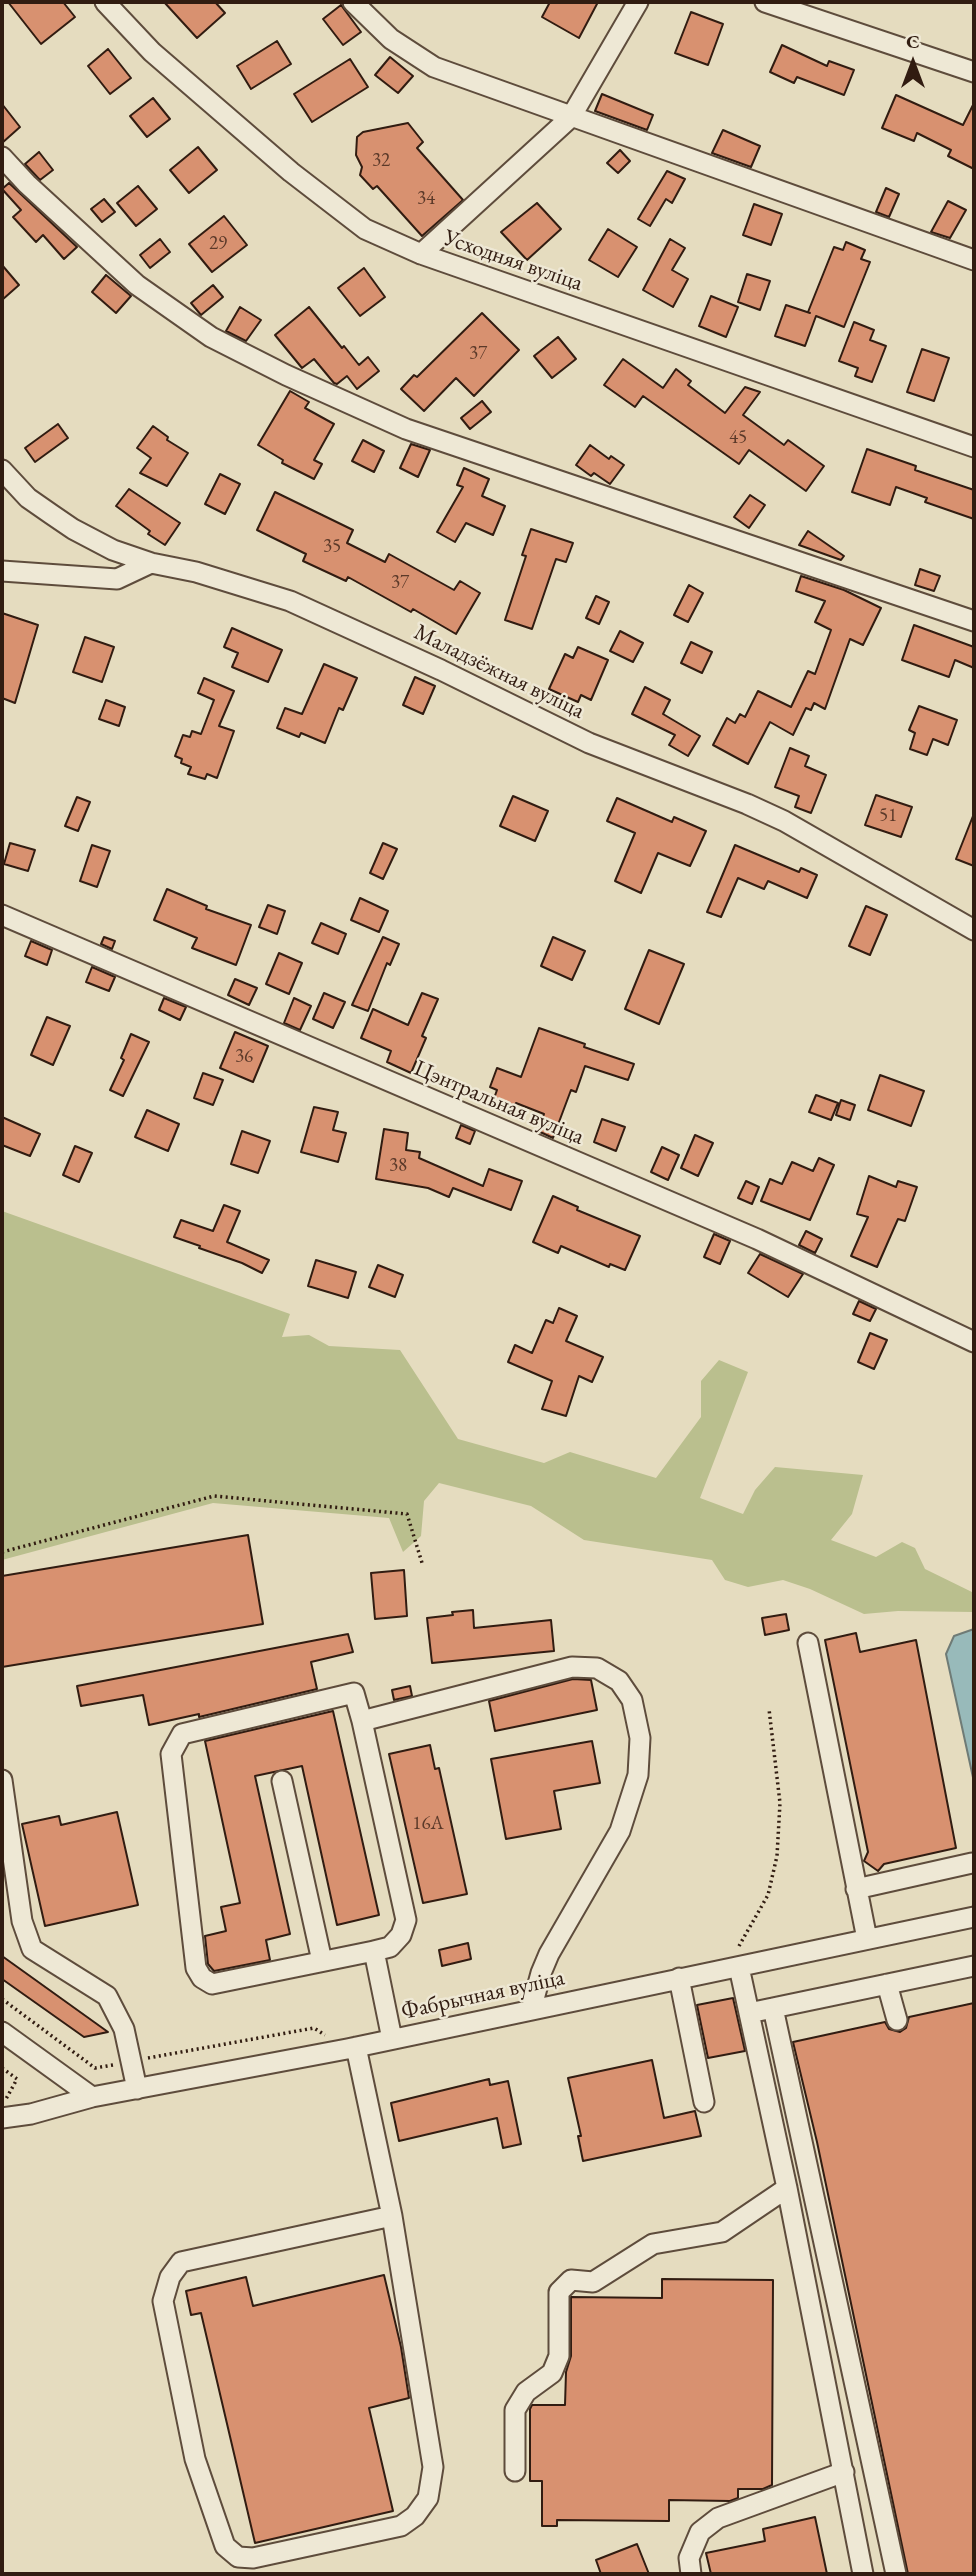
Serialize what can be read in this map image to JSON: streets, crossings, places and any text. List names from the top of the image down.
{
  "streets": {
    "street": [
      "Усходняя вуліца",
      "Маладзёжная вуліца",
      "Цэнтральная вуліца",
      "Фабрычная вуліца"
    ]
  },
  "house_numbers": [
    "32",
    "34",
    "29",
    "37",
    "45",
    "35",
    "37",
    "51",
    "36",
    "38",
    "16А"
  ],
  "north": "top"
}
